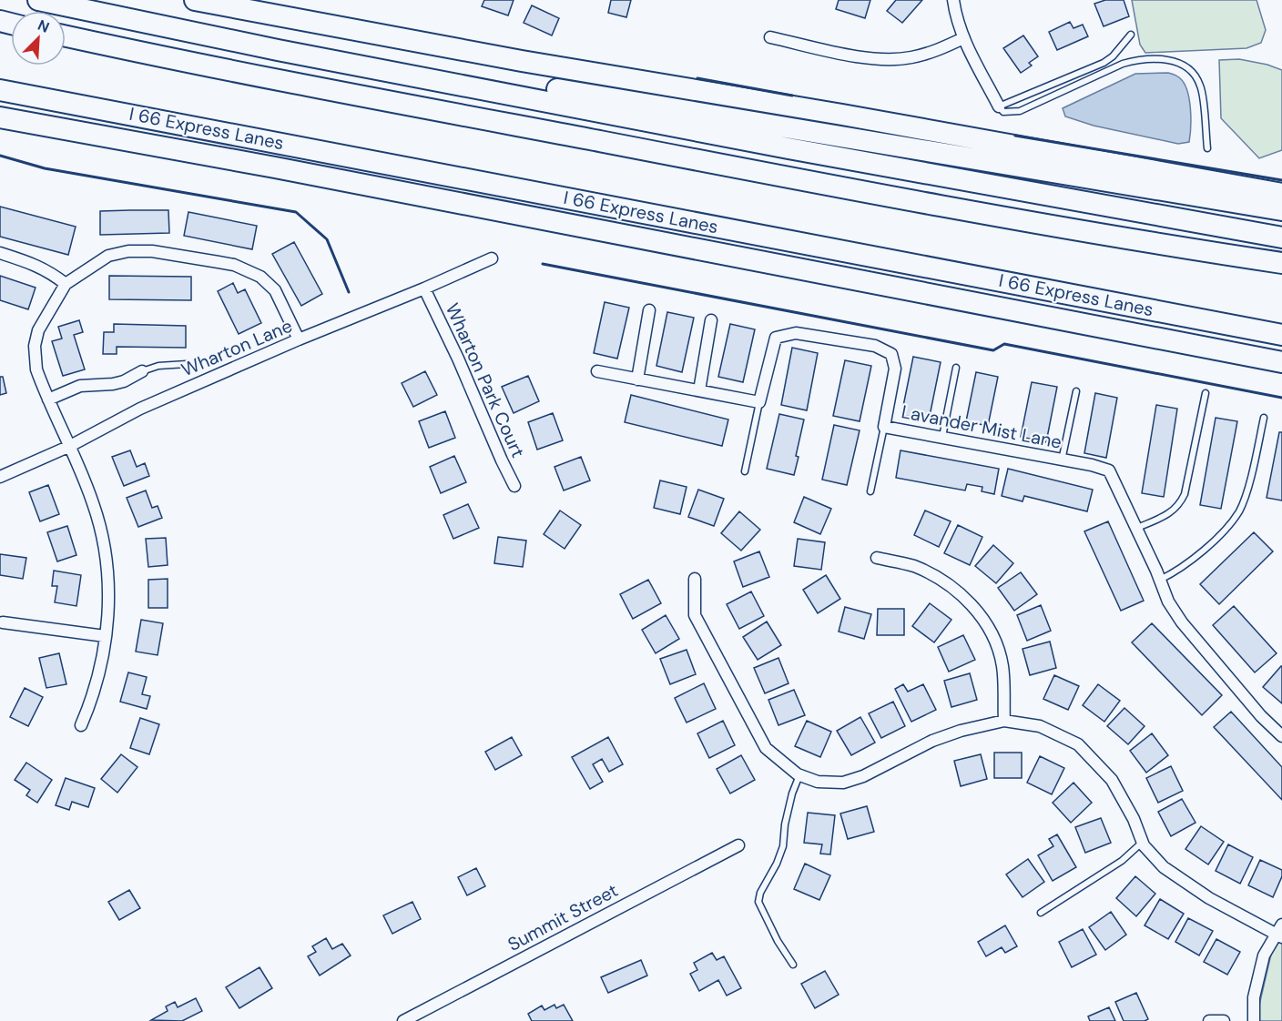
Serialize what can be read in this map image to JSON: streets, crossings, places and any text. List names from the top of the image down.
{
  "streets": {
    "highway": ["I 66 Express Lanes"],
    "street": [
      "Wharton Lane",
      "Wharton Park Court",
      "Lavander Mist Lane",
      "Summit Street"
    ]
  },
  "crossings": [
    ["Wharton Lane", "Wharton Park Court"]
  ],
  "north": "top right"
}
